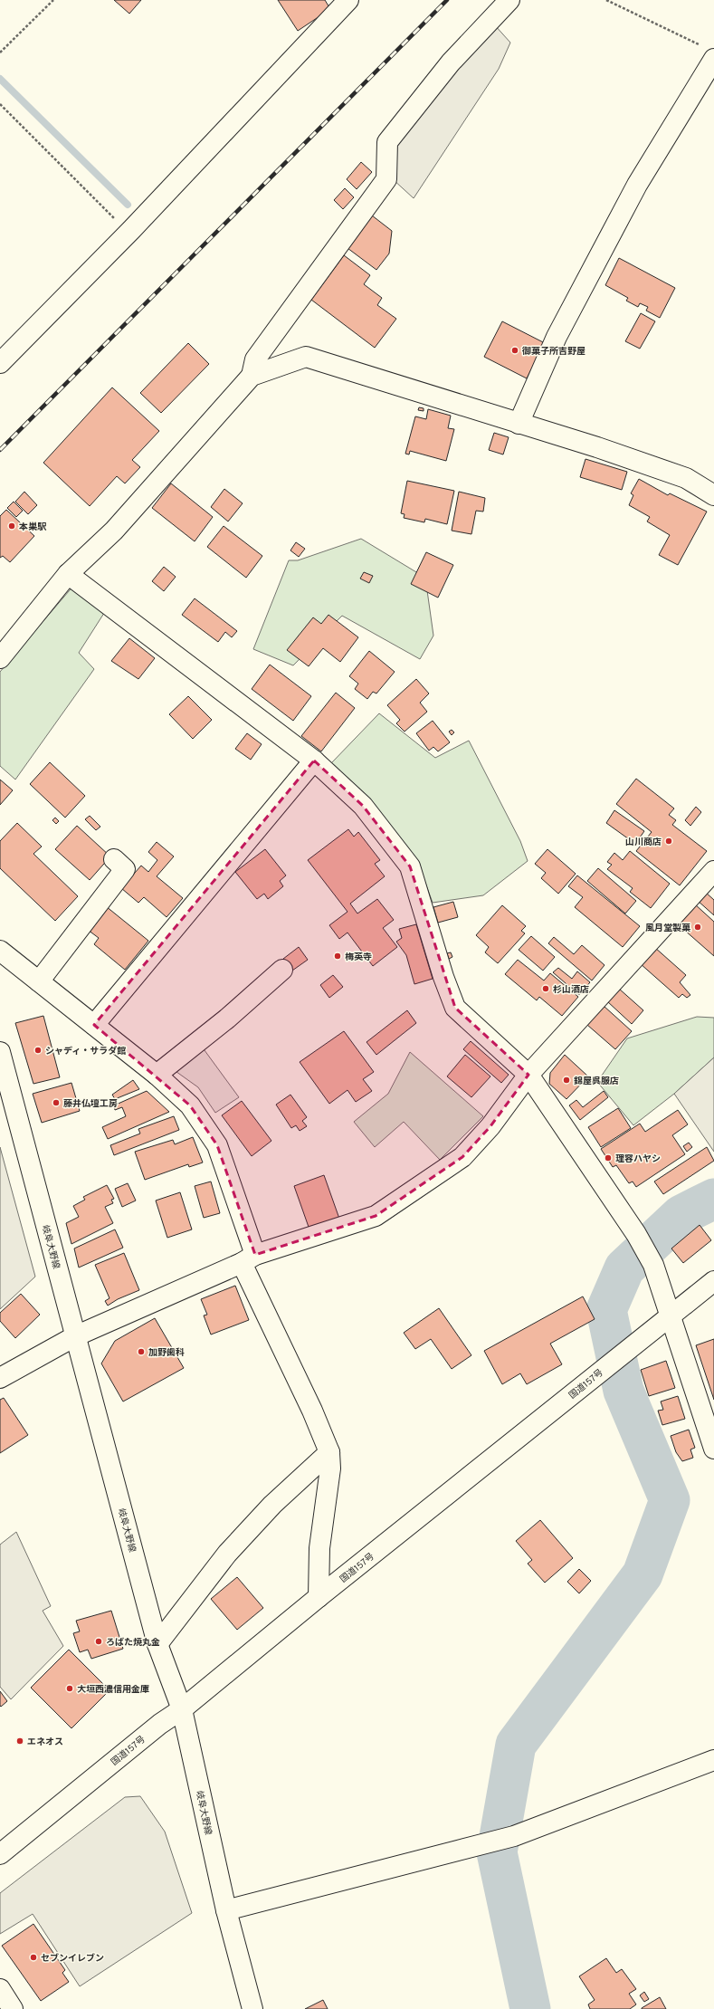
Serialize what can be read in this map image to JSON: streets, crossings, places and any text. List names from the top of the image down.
{
  "streets": {
    "main road": ["岐阜大野線", "国道157号"]
  },
  "crossings": [
    ["岐阜大野線", "国道157号"]
  ],
  "places": [
    "御菓子所吉野屋",
    "本巣駅",
    "山川商店",
    "風月堂製菓",
    "梅英寺",
    "杉山酒店",
    "シャディ・サラダ館",
    "錦屋呉服店",
    "藤井仏壇工房",
    "理容ハヤシ",
    "加野歯科",
    "ろばた焼丸金",
    "大垣西濃信用金庫",
    "エネオス",
    "セブンイレブン"
  ]
}
